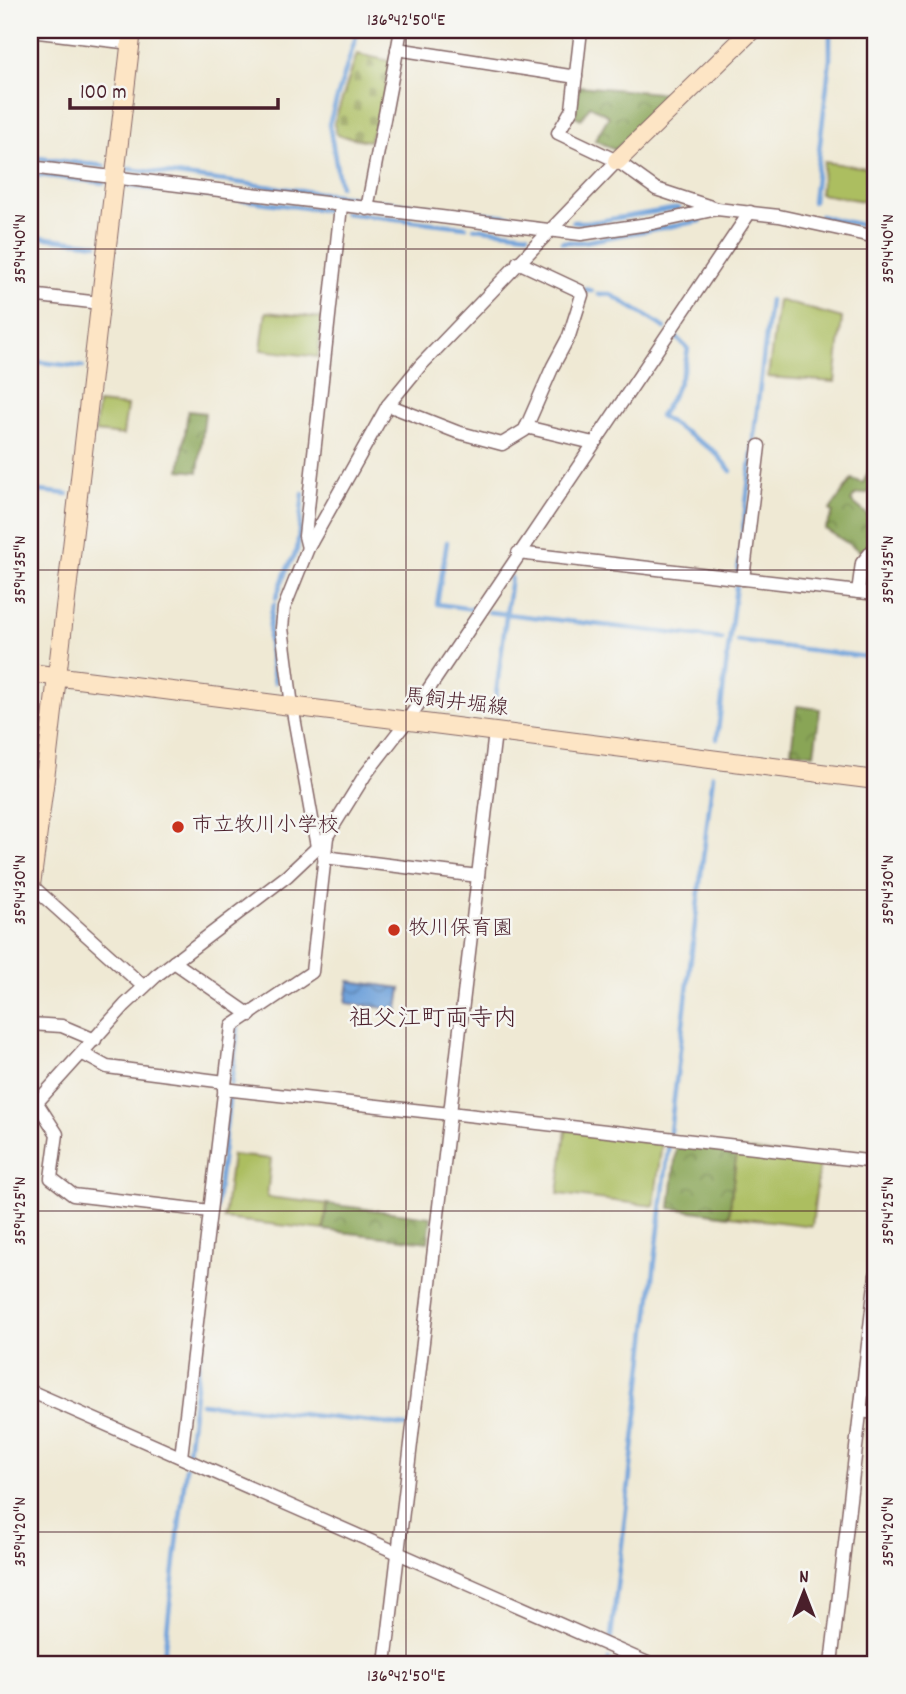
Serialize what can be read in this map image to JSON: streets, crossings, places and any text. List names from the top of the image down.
{
  "streets": {
    "street": ["馬飼井堀線"]
  },
  "districts": ["祖父江町両寺内"],
  "places": ["市立牧川小学校", "牧川保育園"],
  "scale_bar": "100 m",
  "north": "top",
  "coordinates": [
    "136°42'50\"E",
    "35°14'40\"N",
    "35°14'35\"N",
    "35°14'30\"N",
    "35°14'25\"N",
    "35°14'20\"N"
  ]
}
